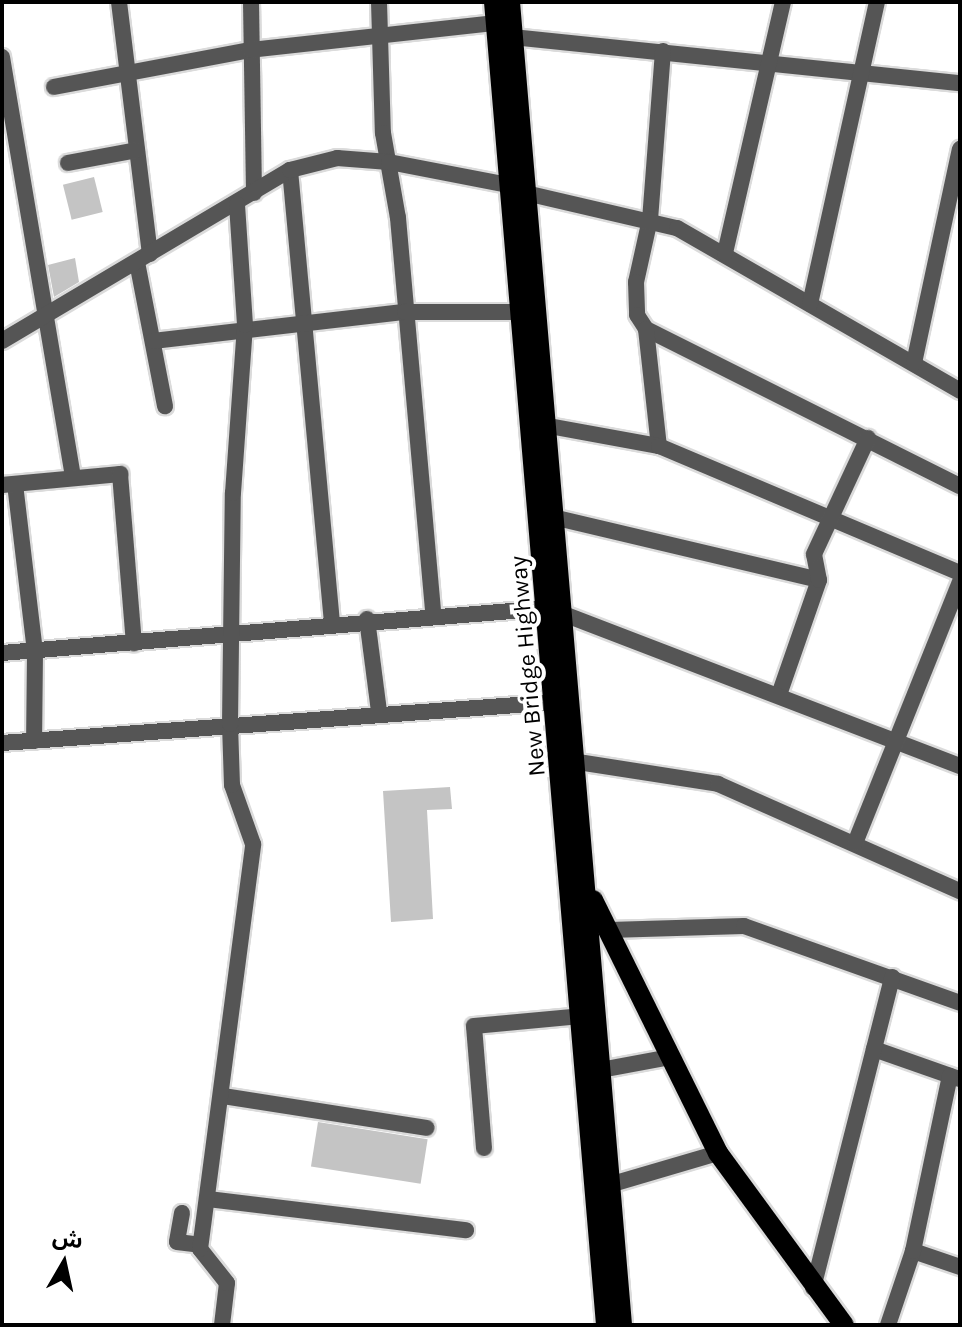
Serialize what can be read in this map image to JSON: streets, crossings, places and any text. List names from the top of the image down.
{
  "streets": {
    "main road": ["New Bridge Highway"]
  },
  "north": "top"
}
